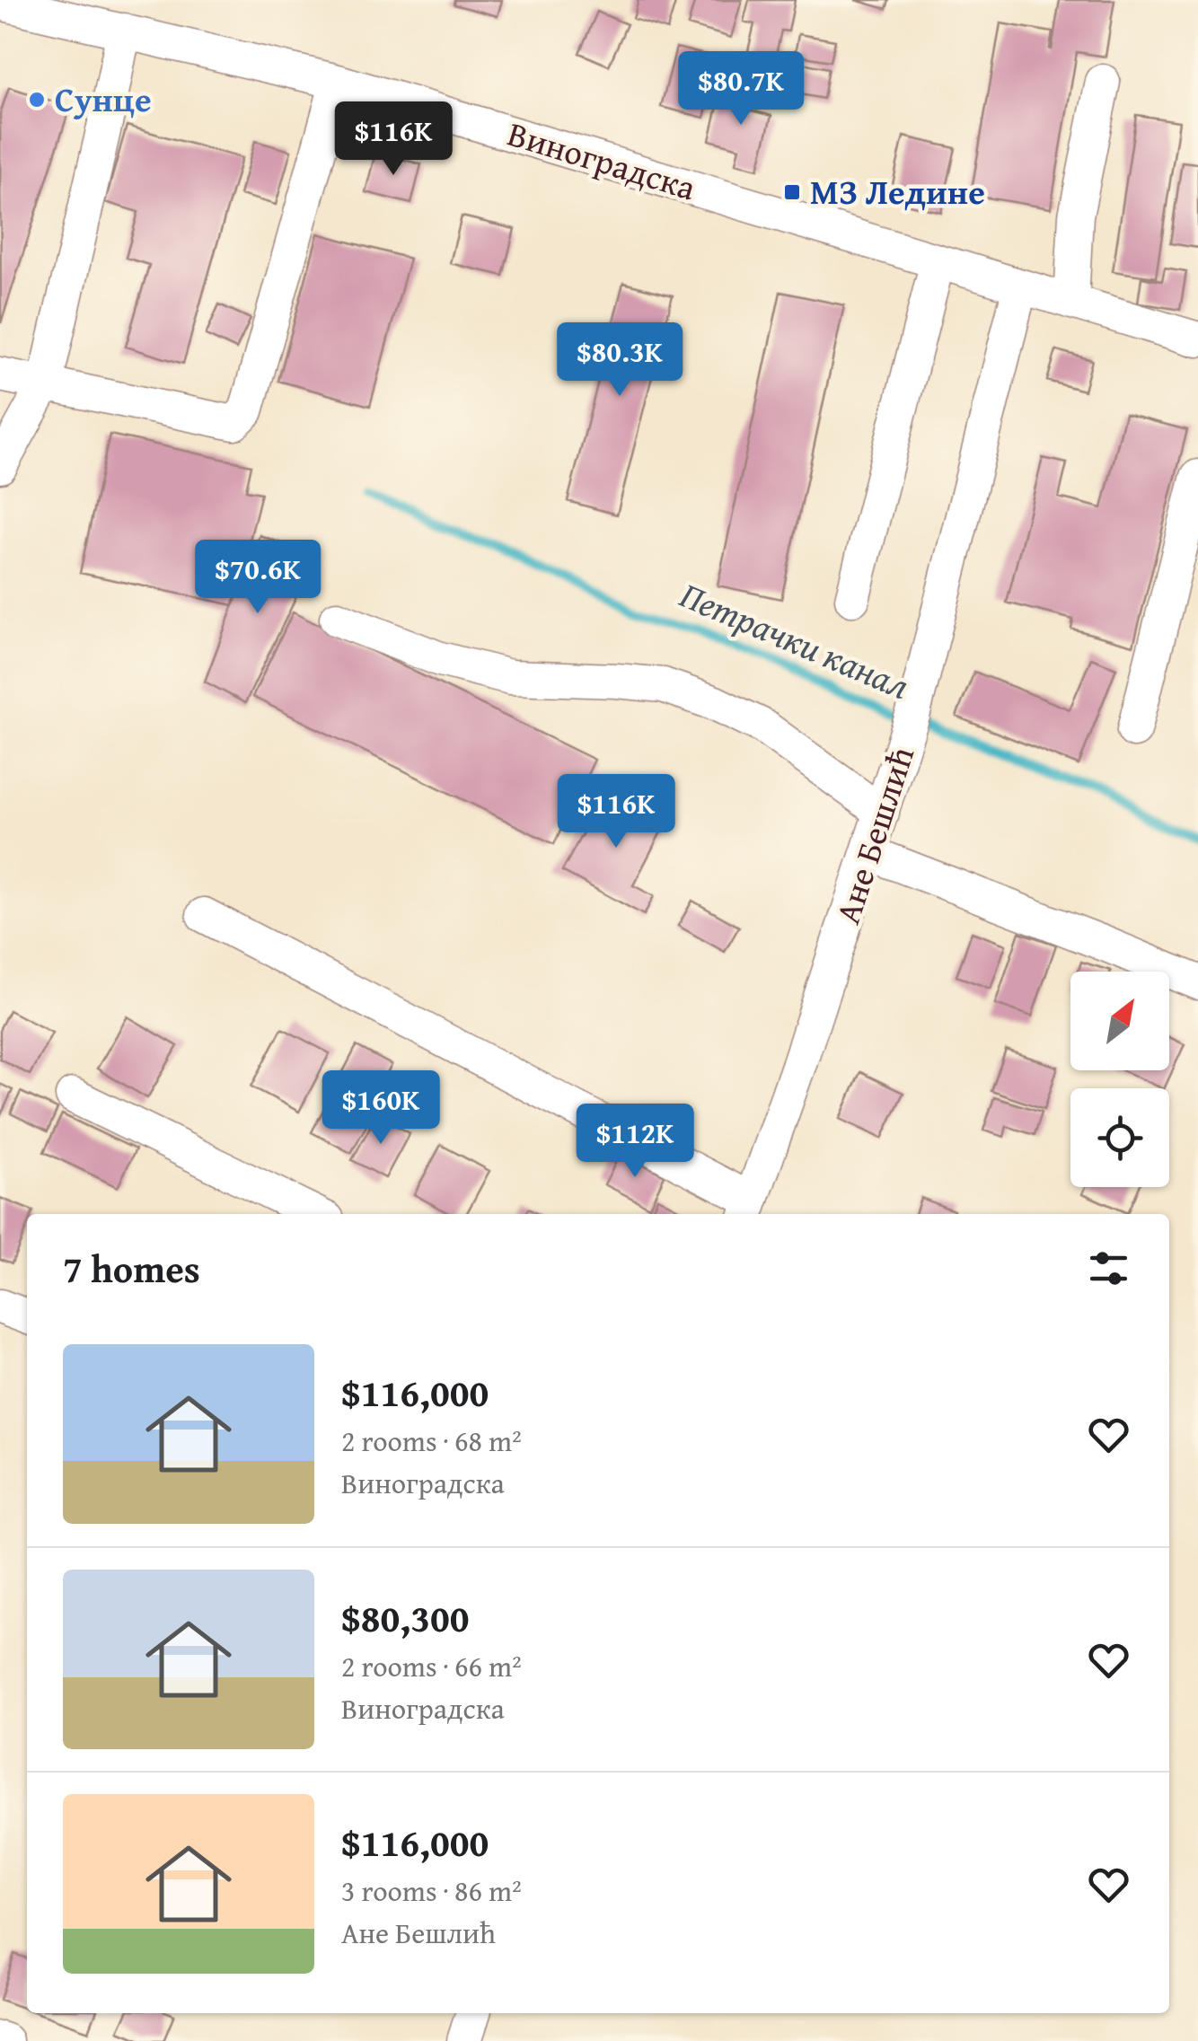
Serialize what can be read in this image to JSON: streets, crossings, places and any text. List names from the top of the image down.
{
  "streets": {
    "street": ["Виноградска", "Ане Бешлић"]
  },
  "crossings": [
    ["Виноградска", "Ане Бешлић"]
  ],
  "water": ["Петрачки канал"],
  "places": {
    "other": ["Сунце"],
    "transit": ["МЗ Ледине"]
  },
  "north": "top right",
  "page": {
    "price": [
      "$80.7K",
      "$116K",
      "$80.3K",
      "$70.6K",
      "$116K",
      "$160K",
      "$112K"
    ],
    "heading": "7 homes",
    "list": [
      {
        "name": "$116,000",
        "note": "2 rooms · 68 m² · Виноградска"
      },
      {
        "name": "$80,300",
        "note": "2 rooms · 66 m² · Виноградска"
      },
      {
        "name": "$116,000",
        "note": "3 rooms · 86 m² · Ане Бешлић"
      }
    ]
  }
}
